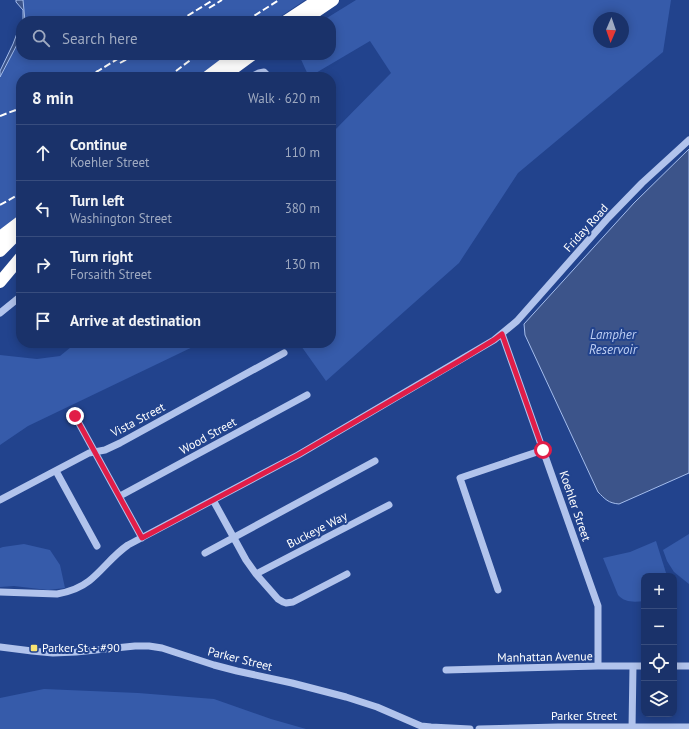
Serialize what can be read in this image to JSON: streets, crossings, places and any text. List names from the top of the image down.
{
  "streets": {
    "street": [
      "Friday Road",
      "Vista Street",
      "Wood Street",
      "Koehler Street",
      "Buckeye Way",
      "Manhattan Avenue",
      "Parker Street"
    ]
  },
  "crossings": [
    ["Friday Road", "Koehler Street"],
    ["Koehler Street", "Manhattan Avenue"]
  ],
  "water": ["Lampher Reservoir"],
  "places": {
    "transit": ["Parker St + #90"]
  },
  "north": "bottom",
  "page": {
    "search": "Search here",
    "heading": ["8 min", "Walk · 620 m"],
    "list": [
      ["Continue", "Koehler Street", "110 m"],
      ["Turn left", "Washington Street", "380 m"],
      ["Turn right", "Forsaith Street", "130 m"],
      "Arrive at destination"
    ],
    "map_buttons": ["+", "−"]
  }
}
